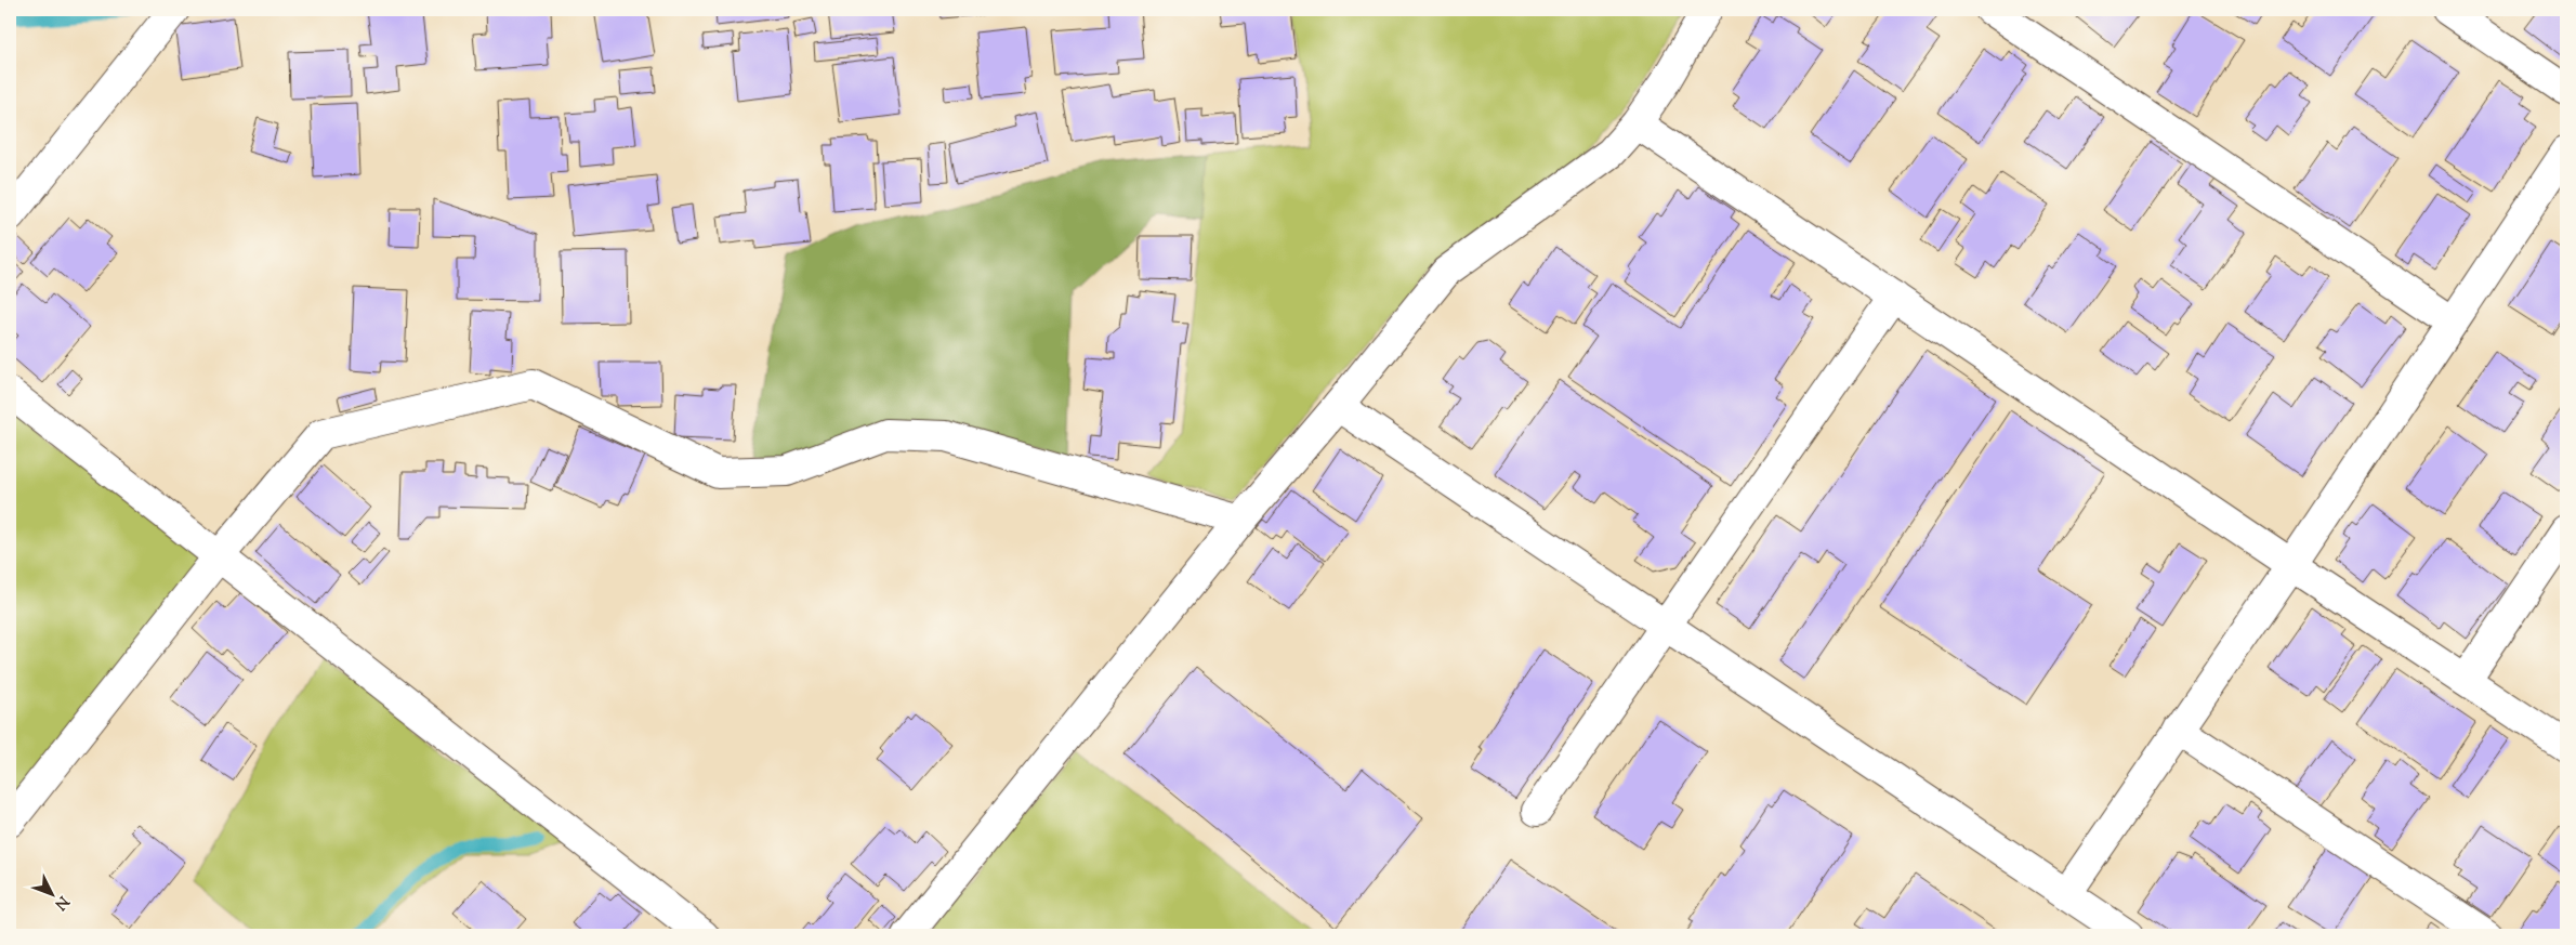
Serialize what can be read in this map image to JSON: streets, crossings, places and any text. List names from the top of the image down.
{
  "north": "bottom right"
}
